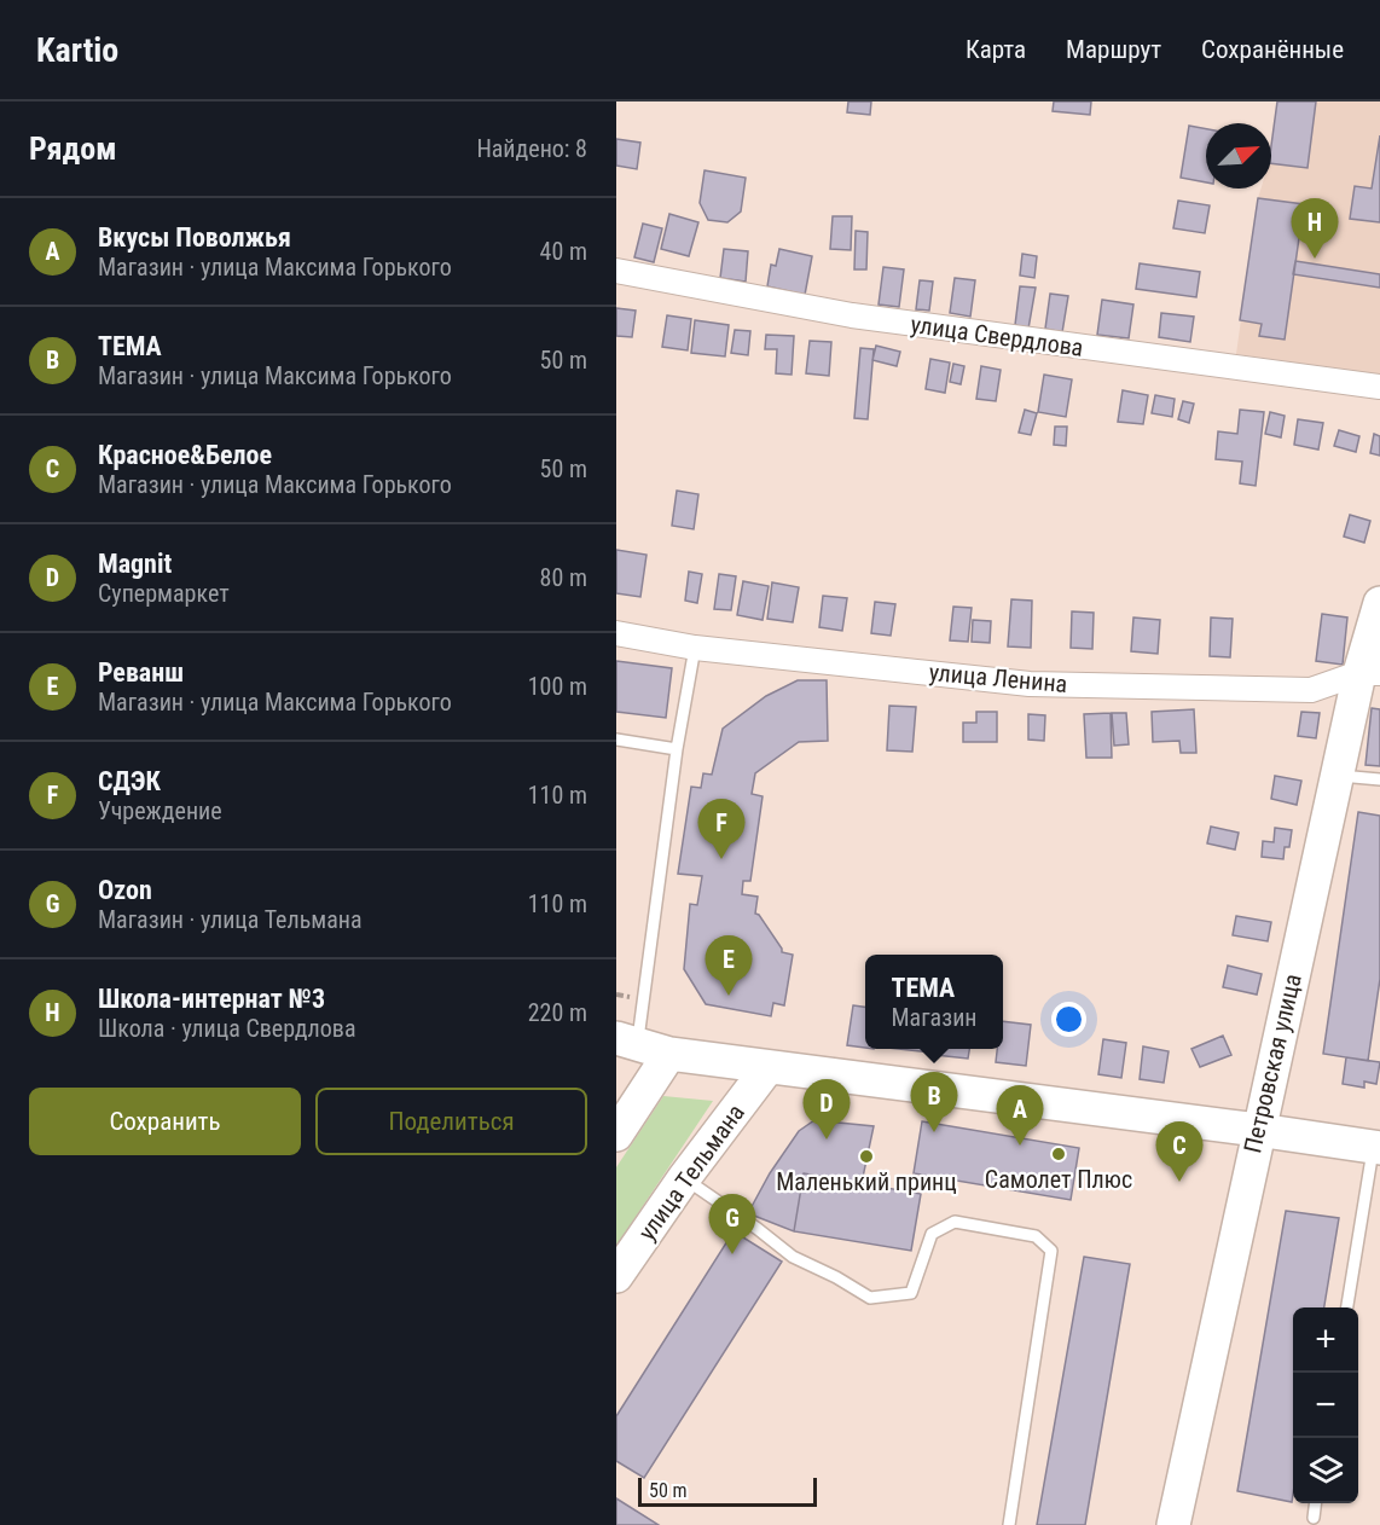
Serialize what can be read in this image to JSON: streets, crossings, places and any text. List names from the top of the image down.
{
  "streets": {
    "main road": ["Петровская улица", "улица Тельмана"],
    "street": ["улица Свердлова", "улица Ленина"]
  },
  "crossings": [
    ["улица Ленина", "Петровская улица"]
  ],
  "places": ["Самолет Плюс", "Маленький принц"],
  "scale_bar": "50 m",
  "north": "top right",
  "page": {
    "header": "Kartio",
    "nav": ["Карта", "Маршрут", "Сохранённые"],
    "heading": ["Рядом", "Найдено: 8"],
    "list": [
      {
        "mark": "A",
        "name": "Вкусы Поволжья",
        "note": "Магазин · улица Максима Горького",
        "value": "40 m"
      },
      {
        "mark": "B",
        "name": "ТЕМА",
        "note": "Магазин · улица Максима Горького",
        "value": "50 m"
      },
      {
        "mark": "C",
        "name": "Красное&Белое",
        "note": "Магазин · улица Максима Горького",
        "value": "50 m"
      },
      {
        "mark": "D",
        "name": "Magnit",
        "note": "Супермаркет",
        "value": "80 m"
      },
      {
        "mark": "E",
        "name": "Реванш",
        "note": "Магазин · улица Максима Горького",
        "value": "100 m"
      },
      {
        "mark": "F",
        "name": "СДЭК",
        "note": "Учреждение",
        "value": "110 m"
      },
      {
        "mark": "G",
        "name": "Ozon",
        "note": "Магазин · улица Тельмана",
        "value": "110 m"
      },
      {
        "mark": "H",
        "name": "Школа-интернат №3",
        "note": "Школа · улица Свердлова",
        "value": "220 m"
      }
    ],
    "pins": [
      "H",
      "F",
      "E",
      "B",
      "D",
      "A",
      "C",
      "G"
    ],
    "popup": ["ТЕМА", "Магазин"],
    "buttons": ["Сохранить", "Поделиться"],
    "map_buttons": ["+", "−"],
    "scale": "50 m"
  }
}
